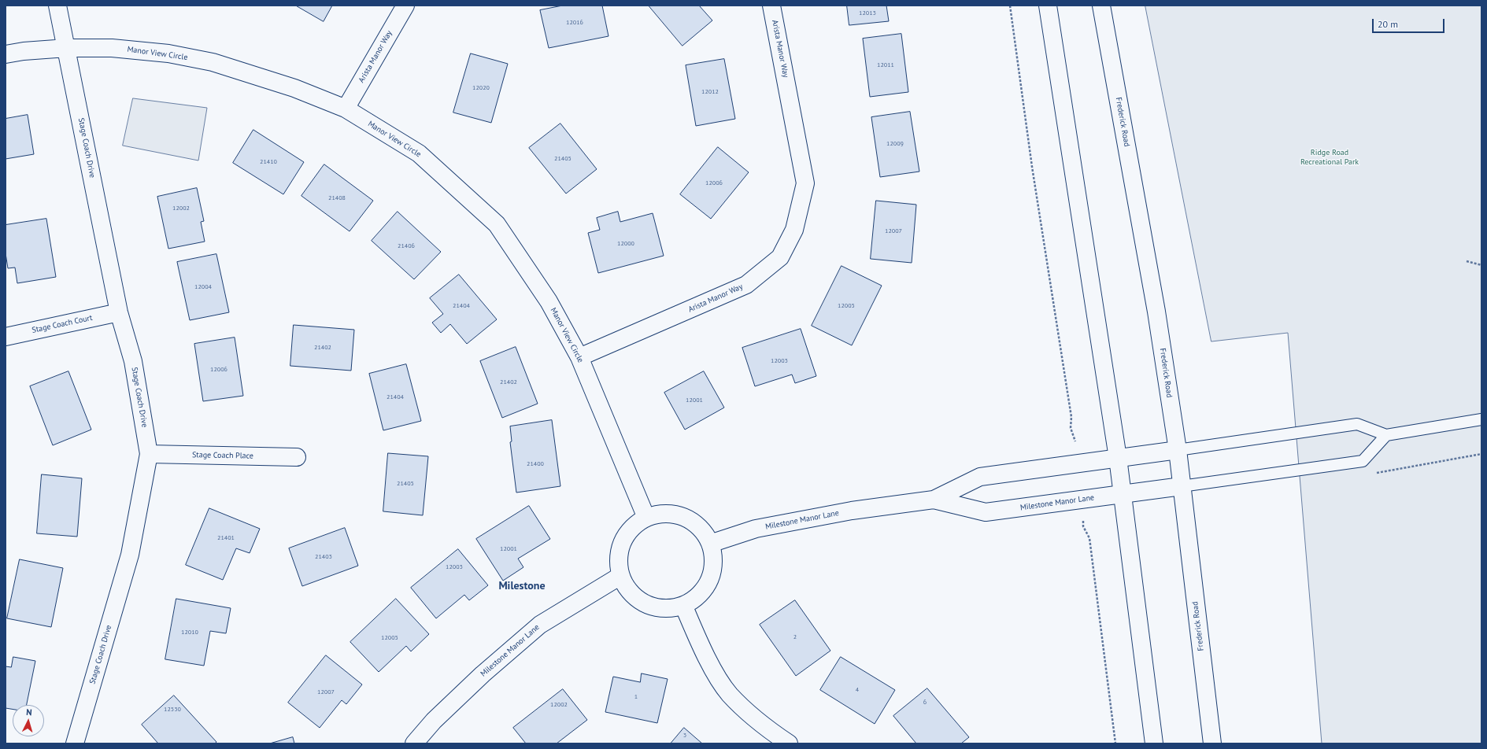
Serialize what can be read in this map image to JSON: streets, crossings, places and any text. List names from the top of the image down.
{
  "streets": {
    "street": [
      "Arista Manor Way",
      "Manor View Circle",
      "Frederick Road",
      "Stage Coach Drive",
      "Stage Coach Court",
      "Stage Coach Place",
      "Milestone Manor Lane"
    ]
  },
  "crossings": [
    ["Arista Manor Way", "Manor View Circle"],
    ["Manor View Circle", "Stage Coach Drive"],
    ["Manor View Circle", "Milestone Manor Lane"],
    ["Frederick Road", "Milestone Manor Lane"],
    ["Stage Coach Drive", "Stage Coach Court"],
    ["Stage Coach Drive", "Stage Coach Place"]
  ],
  "districts": ["Milestone"],
  "parks": ["Ridge Road Recreational Park"],
  "house_numbers": [
    "12013",
    "12016",
    "12011",
    "12020",
    "12012",
    "12009",
    "21405",
    "21410",
    "12006",
    "21408",
    "12002",
    "12007",
    "12000",
    "21406",
    "12004",
    "21404",
    "12005",
    "21402",
    "12003",
    "12006",
    "21402",
    "21404",
    "12001",
    "21400",
    "21405",
    "21401",
    "12001",
    "21403",
    "12003",
    "12010",
    "2",
    "12005",
    "4",
    "12007",
    "1",
    "6",
    "12002",
    "12530",
    "3"
  ],
  "scale_bar": "20 m",
  "north": "top"
}
